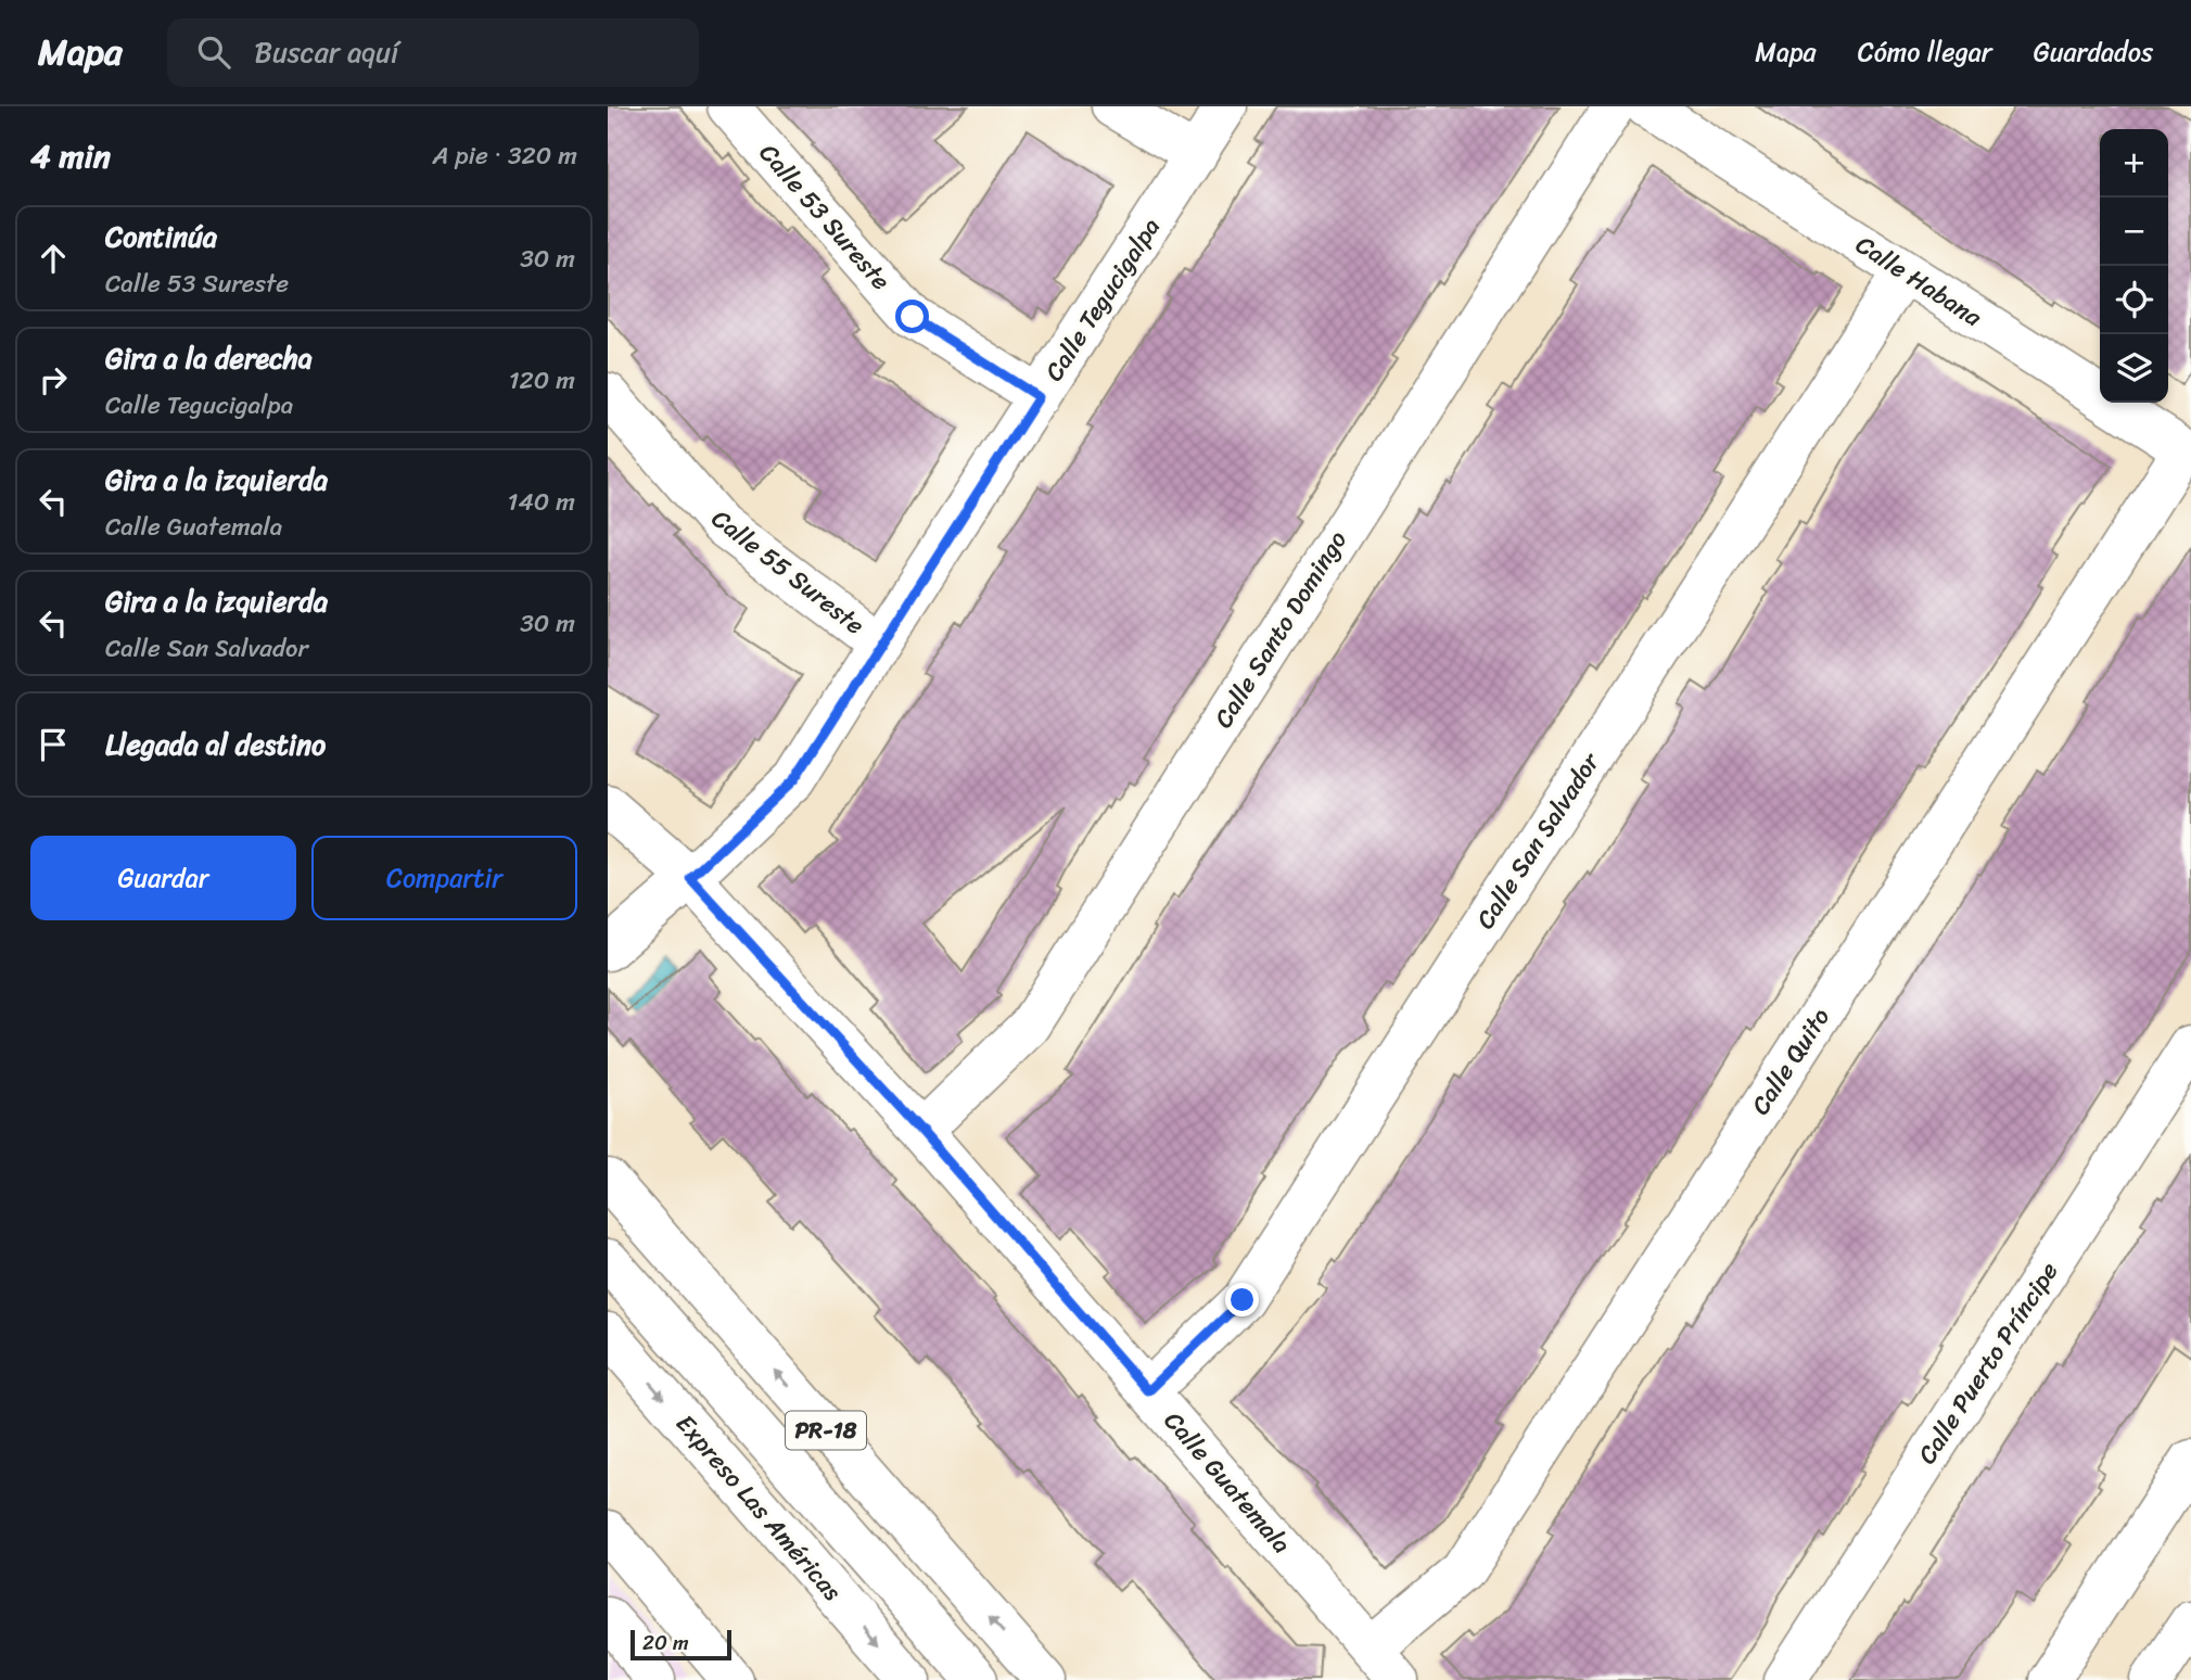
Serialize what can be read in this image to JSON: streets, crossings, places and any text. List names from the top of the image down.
{
  "streets": {
    "main road": [
      "Calle 53 Sureste",
      "Calle Habana",
      "Calle Tegucigalpa",
      "Calle 55 Sureste",
      "Calle Santo Domingo",
      "Calle San Salvador",
      "Calle Quito",
      "Calle Puerto Príncipe",
      "PR-18",
      "Calle Guatemala",
      "Expreso Las Américas"
    ]
  },
  "crossings": [
    ["Calle 53 Sureste", "Calle Tegucigalpa"],
    ["Calle Habana", "Calle San Salvador"],
    ["Calle Habana", "Calle Quito"],
    ["Calle Tegucigalpa", "Calle 55 Sureste"],
    ["Calle Tegucigalpa", "Calle Guatemala"],
    ["Calle Santo Domingo", "Calle Guatemala"],
    ["Calle San Salvador", "Calle Guatemala"],
    ["Calle Quito", "Calle Guatemala"]
  ],
  "scale_bar": "20 m",
  "page": {
    "header": "Mapa",
    "search": "Buscar aquí",
    "nav": ["Mapa", "Cómo llegar", "Guardados"],
    "heading": ["4 min", "A pie · 320 m"],
    "map_buttons": ["+", "−"],
    "list": [
      ["Continúa", "Calle 53 Sureste", "30 m"],
      ["Gira a la derecha", "Calle Tegucigalpa", "120 m"],
      ["Gira a la izquierda", "Calle Guatemala", "140 m"],
      ["Gira a la izquierda", "Calle San Salvador", "30 m"],
      "Llegada al destino"
    ],
    "buttons": ["Guardar", "Compartir"],
    "scale": "20 m"
  }
}
